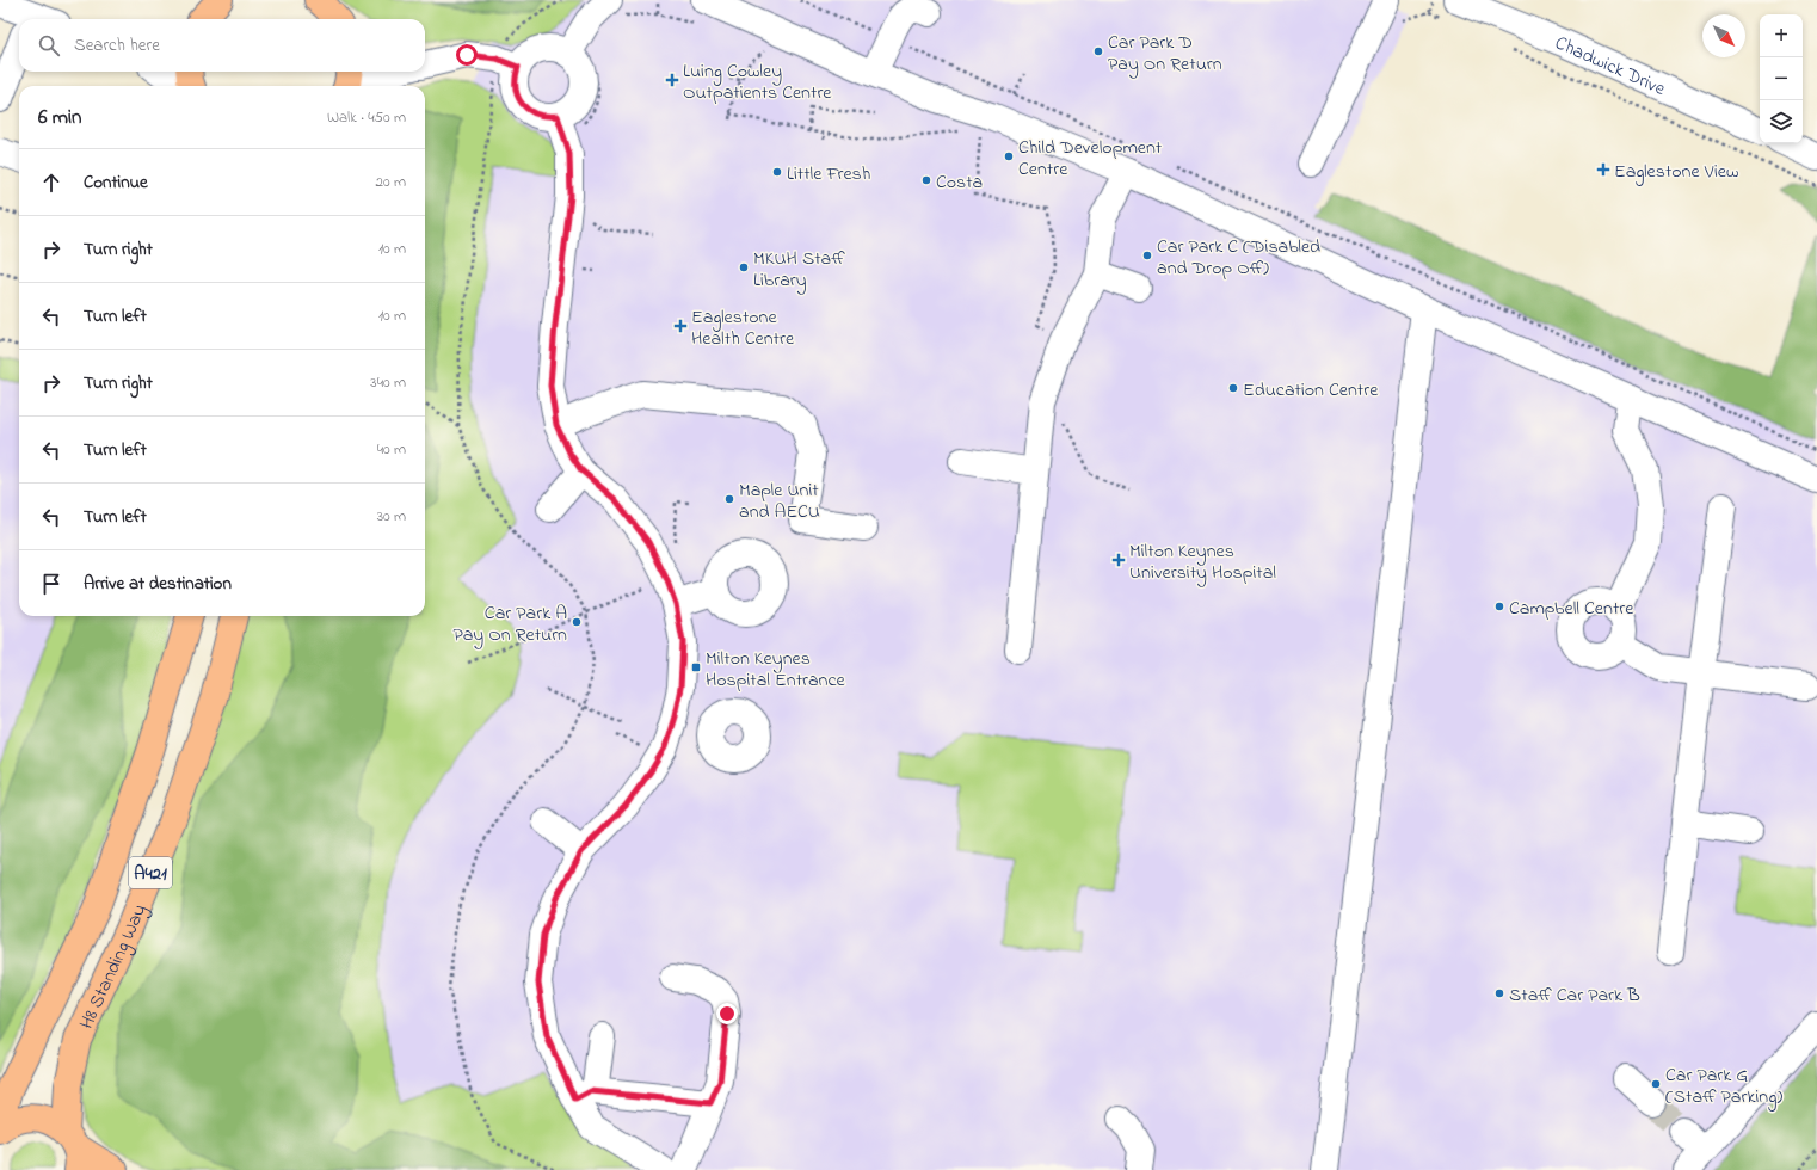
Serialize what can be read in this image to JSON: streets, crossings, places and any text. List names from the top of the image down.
{
  "streets": {
    "main road": ["A421", "H8 Standing Way"],
    "street": ["Chadwick Drive"]
  },
  "places": {
    "other": [
      "Car Park D Pay On Return",
      "Child Development Centre",
      "Little Fresh",
      "Costa",
      "Car Park C (Disabled and Drop Off)",
      "MKUH Staff Library",
      "Education Centre",
      "Maple Unit and AECU",
      "Campbell Centre",
      "Car Park A Pay On Return",
      "Staff Car Park B",
      "Car Park G (Staff Parking)"
    ],
    "health": [
      "Luing Cowley Outpatients Centre",
      "Eaglestone View",
      "Eaglestone Health Centre",
      "Milton Keynes University Hospital"
    ],
    "transit": ["Milton Keynes Hospital Entrance"]
  },
  "north": "bottom right",
  "page": {
    "map_buttons": ["+", "−"],
    "search": "Search here",
    "heading": ["6 min", "Walk · 450 m"],
    "list": [
      ["Continue", "20 m"],
      ["Turn right", "10 m"],
      ["Turn left", "10 m"],
      ["Turn right", "340 m"],
      ["Turn left", "40 m"],
      ["Turn left", "30 m"],
      "Arrive at destination"
    ]
  }
}
